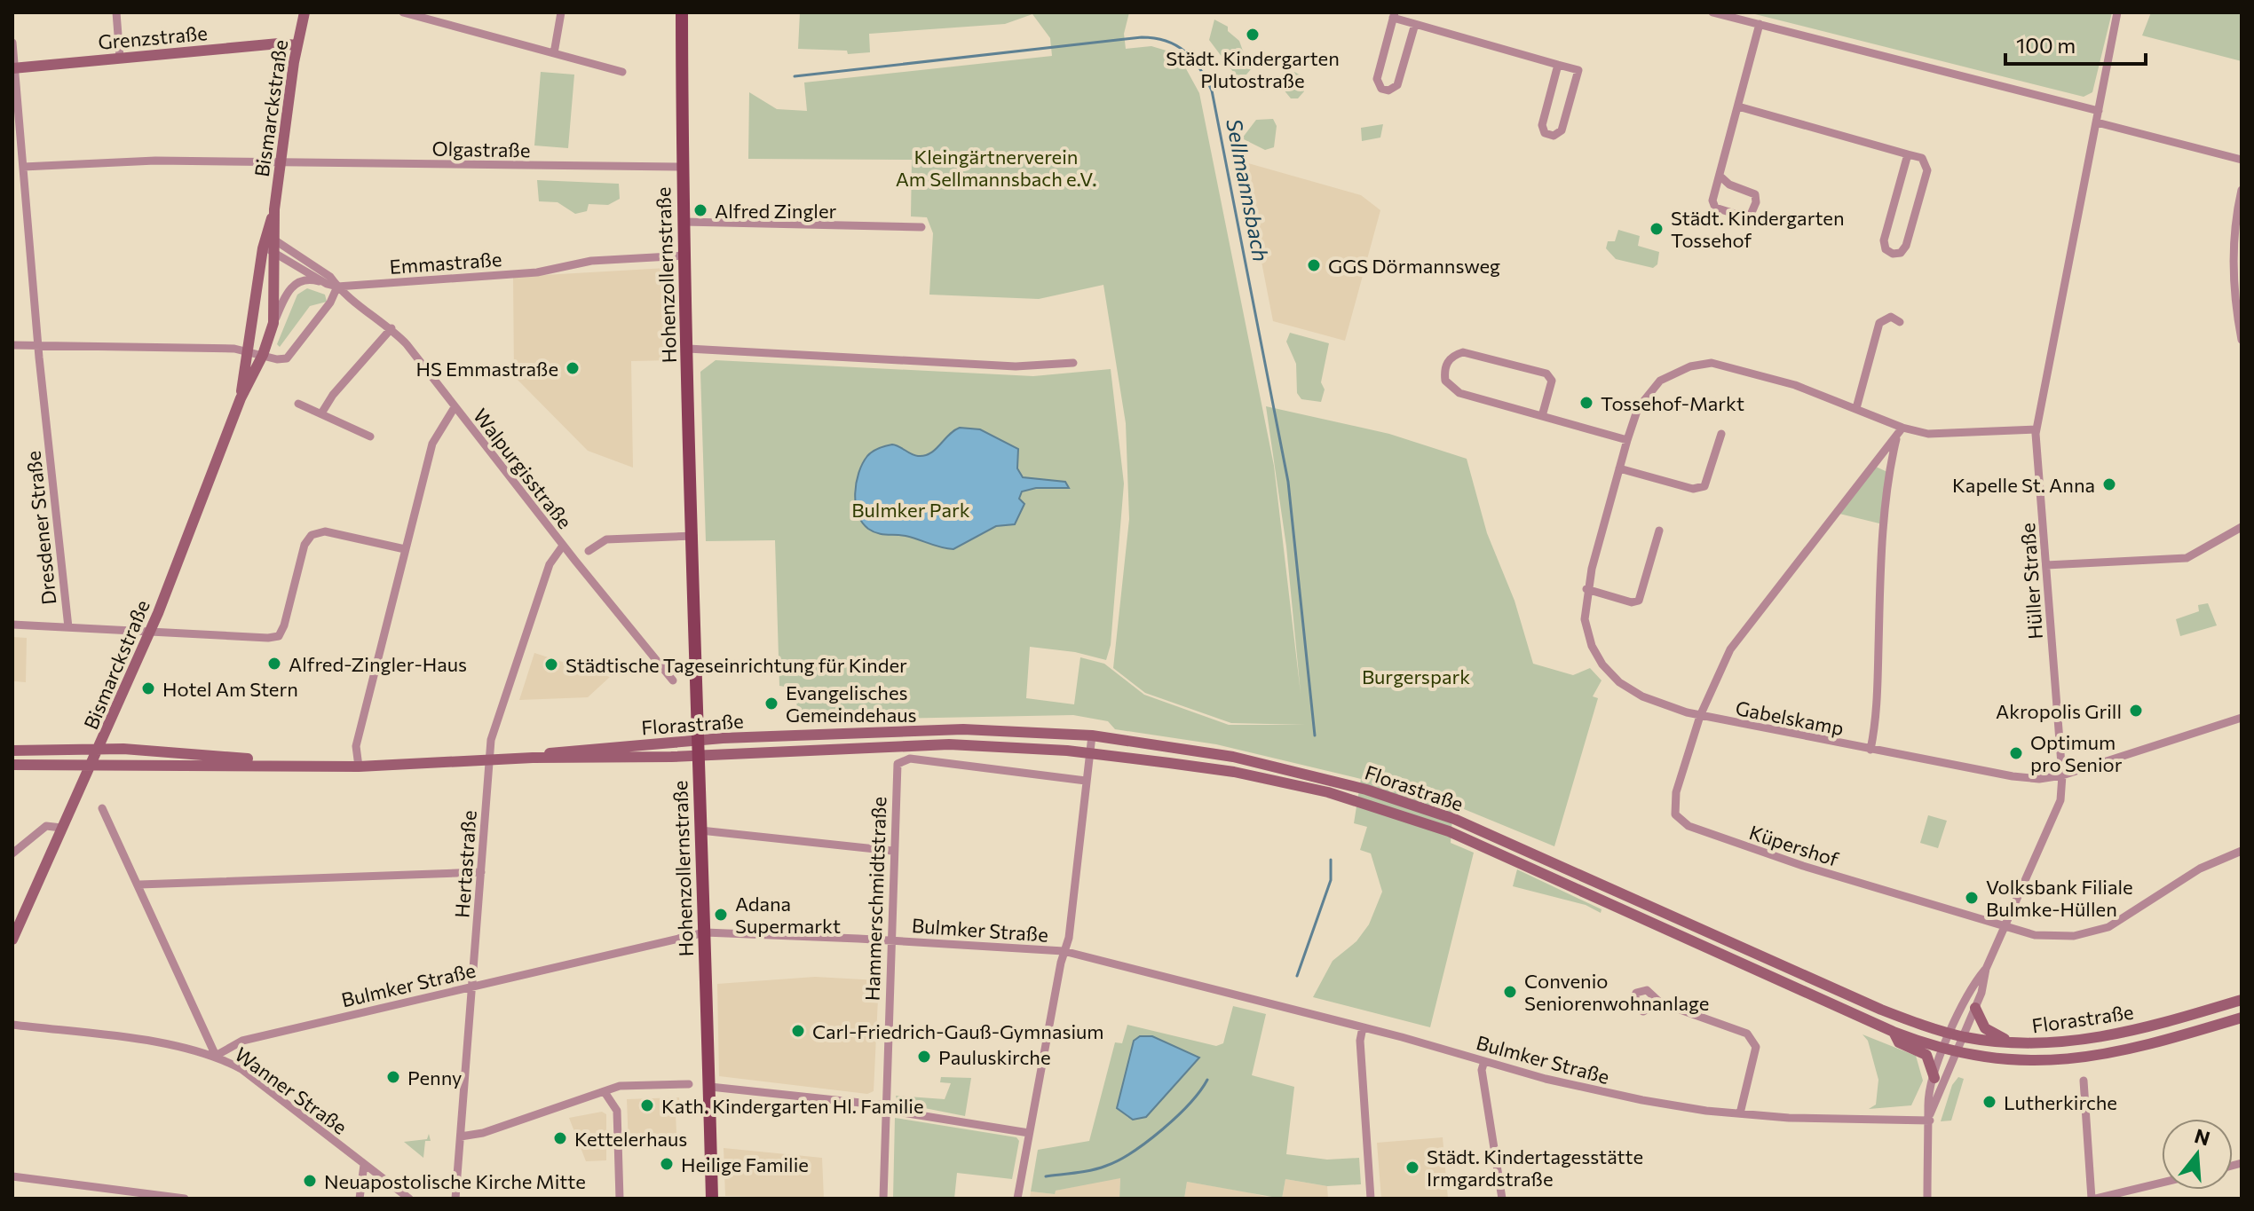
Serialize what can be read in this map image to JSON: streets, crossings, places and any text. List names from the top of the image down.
{
  "streets": {
    "main road": [
      "Grenzstraße",
      "Bismarckstraße",
      "Hohenzollernstraße",
      "Florastraße"
    ],
    "street": [
      "Olgastraße",
      "Emmastraße",
      "Walpurgisstraße",
      "Dresdener Straße",
      "Hüller Straße",
      "Gabelskamp",
      "Küpershof",
      "Hertastraße",
      "Hammerschmidtstraße",
      "Bulmker Straße",
      "Wanner Straße"
    ]
  },
  "crossings": [
    ["Grenzstraße", "Bismarckstraße"],
    ["Grenzstraße", "Dresdener Straße"],
    ["Bismarckstraße", "Olgastraße"],
    ["Bismarckstraße", "Walpurgisstraße"],
    ["Bismarckstraße", "Florastraße"],
    ["Olgastraße", "Hohenzollernstraße"],
    ["Olgastraße", "Dresdener Straße"],
    ["Emmastraße", "Hohenzollernstraße"],
    ["Emmastraße", "Walpurgisstraße"],
    ["Hohenzollernstraße", "Florastraße"],
    ["Hohenzollernstraße", "Bulmker Straße"],
    ["Walpurgisstraße", "Hertastraße"],
    ["Hüller Straße", "Gabelskamp"],
    ["Hüller Straße", "Florastraße"],
    ["Hüller Straße", "Küpershof"],
    ["Hüller Straße", "Bulmker Straße"],
    ["Gabelskamp", "Küpershof"],
    ["Florastraße", "Hertastraße"],
    ["Hertastraße", "Bulmker Straße"],
    ["Hammerschmidtstraße", "Bulmker Straße"],
    ["Bulmker Straße", "Wanner Straße"]
  ],
  "water": ["Sellmannsbach"],
  "parks": ["Kleingärtnerverein Am Sellmannsbach e.V.", "Bulmker Park", "Burgerspark"],
  "places": [
    "Städt. Kindergarten Plutostraße",
    "Alfred Zingler",
    "Städt. Kindergarten Tossehof",
    "GGS Dörmannsweg",
    "HS Emmastraße",
    "Tossehof-Markt",
    "Kapelle St. Anna",
    "Alfred-Zingler-Haus",
    "Städtische Tageseinrichtung für Kinder",
    "Hotel Am Stern",
    "Evangelisches Gemeindehaus",
    "Akropolis Grill",
    "Optimum pro Senior",
    "Volksbank Filiale Bulmke-Hüllen",
    "Adana Supermarkt",
    "Convenio Seniorenwohnanlage",
    "Carl-Friedrich-Gauß-Gymnasium",
    "Pauluskirche",
    "Penny",
    "Lutherkirche",
    "Kath. Kindergarten Hl. Familie",
    "Kettelerhaus",
    "Heilige Familie",
    "Städt. Kindertagesstätte Irmgardstraße",
    "Neuapostolische Kirche Mitte"
  ],
  "scale_bar": "100 m",
  "north": "top"
}
